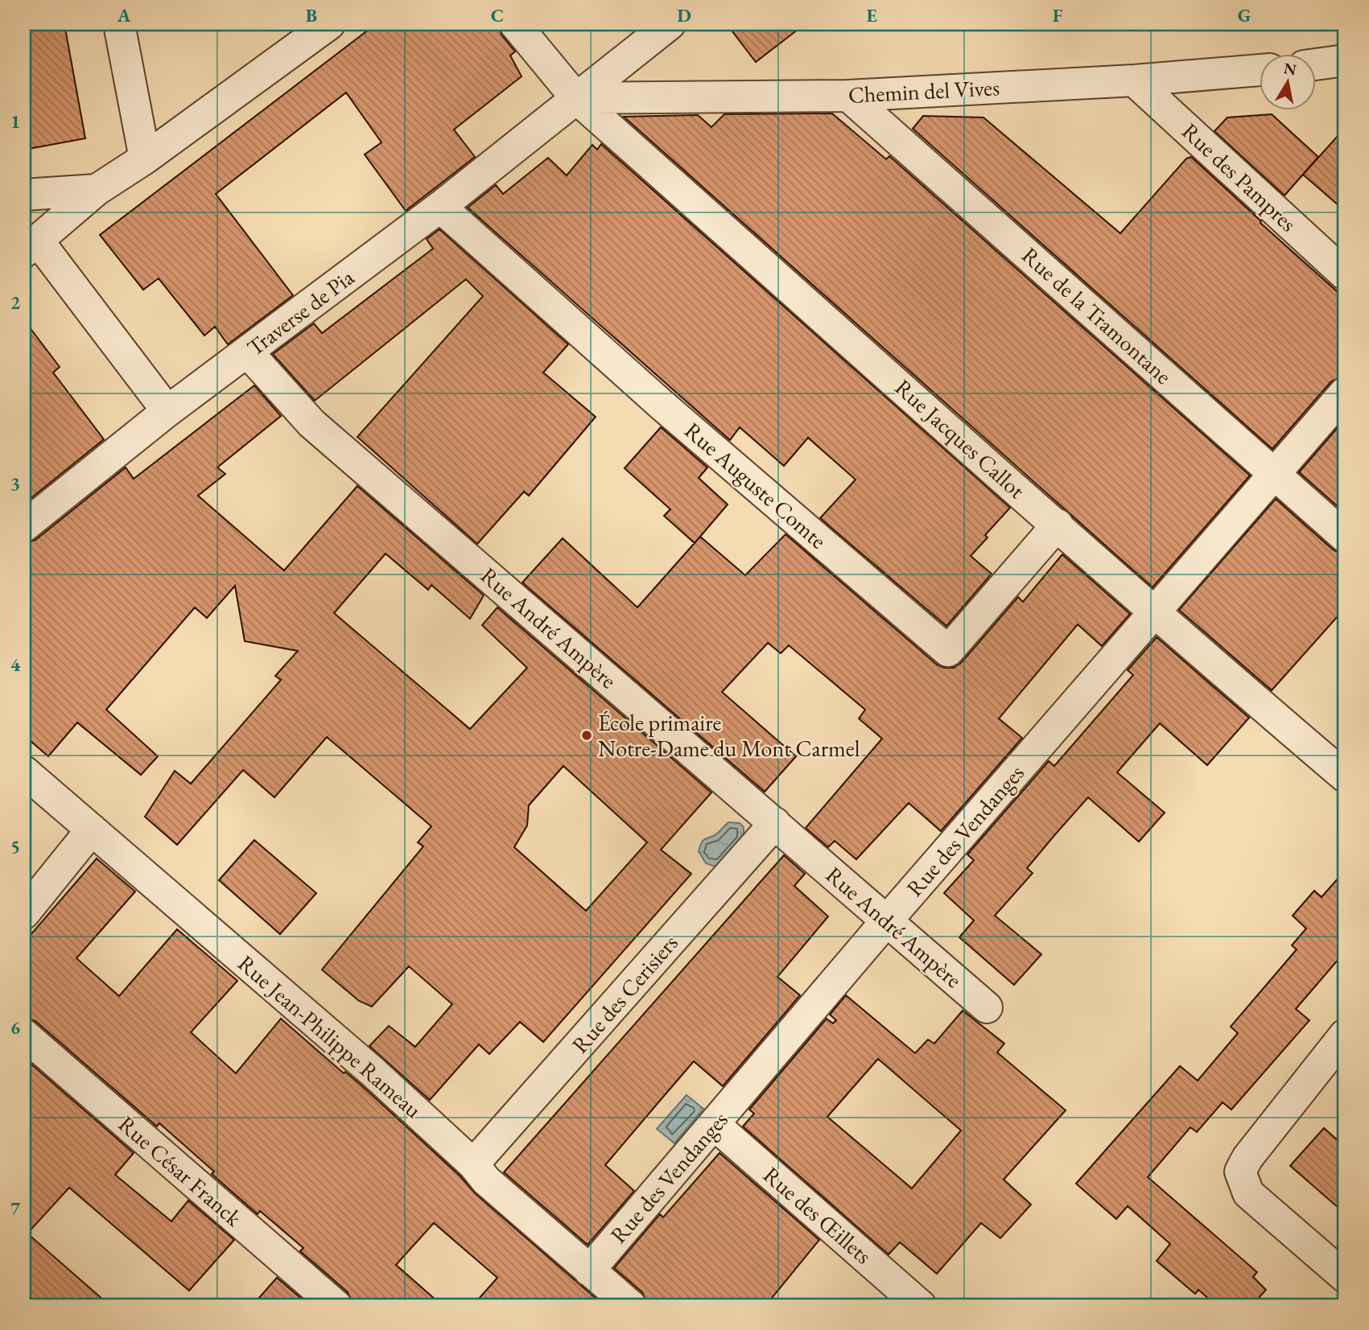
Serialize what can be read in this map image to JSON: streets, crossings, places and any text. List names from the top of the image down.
{
  "streets": {
    "street": [
      "Chemin del Vives",
      "Rue des Pampres",
      "Traverse de Pia",
      "Rue de la Tramontane",
      "Rue Jacques Callot",
      "Rue Auguste Comte",
      "Rue André Ampère",
      "Rue des Vendanges",
      "Rue des Cerisiers",
      "Rue Jean-Philippe Rameau",
      "Rue César Franck",
      "Rue des Œillets"
    ]
  },
  "crossings": [
    ["Chemin del Vives", "Rue des Pampres"],
    ["Chemin del Vives", "Traverse de Pia"],
    ["Chemin del Vives", "Rue de la Tramontane"],
    ["Chemin del Vives", "Rue Jacques Callot"],
    ["Traverse de Pia", "Rue Jacques Callot"],
    ["Traverse de Pia", "Rue Auguste Comte"],
    ["Traverse de Pia", "Rue André Ampère"],
    ["Rue de la Tramontane", "Rue des Vendanges"],
    ["Rue Jacques Callot", "Rue Auguste Comte"],
    ["Rue Jacques Callot", "Rue des Vendanges"],
    ["Rue André Ampère", "Rue des Vendanges"],
    ["Rue André Ampère", "Rue des Cerisiers"],
    ["Rue des Vendanges", "Rue Jean-Philippe Rameau"],
    ["Rue des Vendanges", "Rue des Œillets"],
    ["Rue des Cerisiers", "Rue Jean-Philippe Rameau"]
  ],
  "places": ["École primaire Notre-Dame du Mont Carmel"],
  "north": "top",
  "grid": {
    "columns": [
      "A",
      "B",
      "C",
      "D",
      "E",
      "F",
      "G"
    ],
    "rows": [
      "1",
      "2",
      "3",
      "4",
      "5",
      "6",
      "7"
    ]
  }
}
